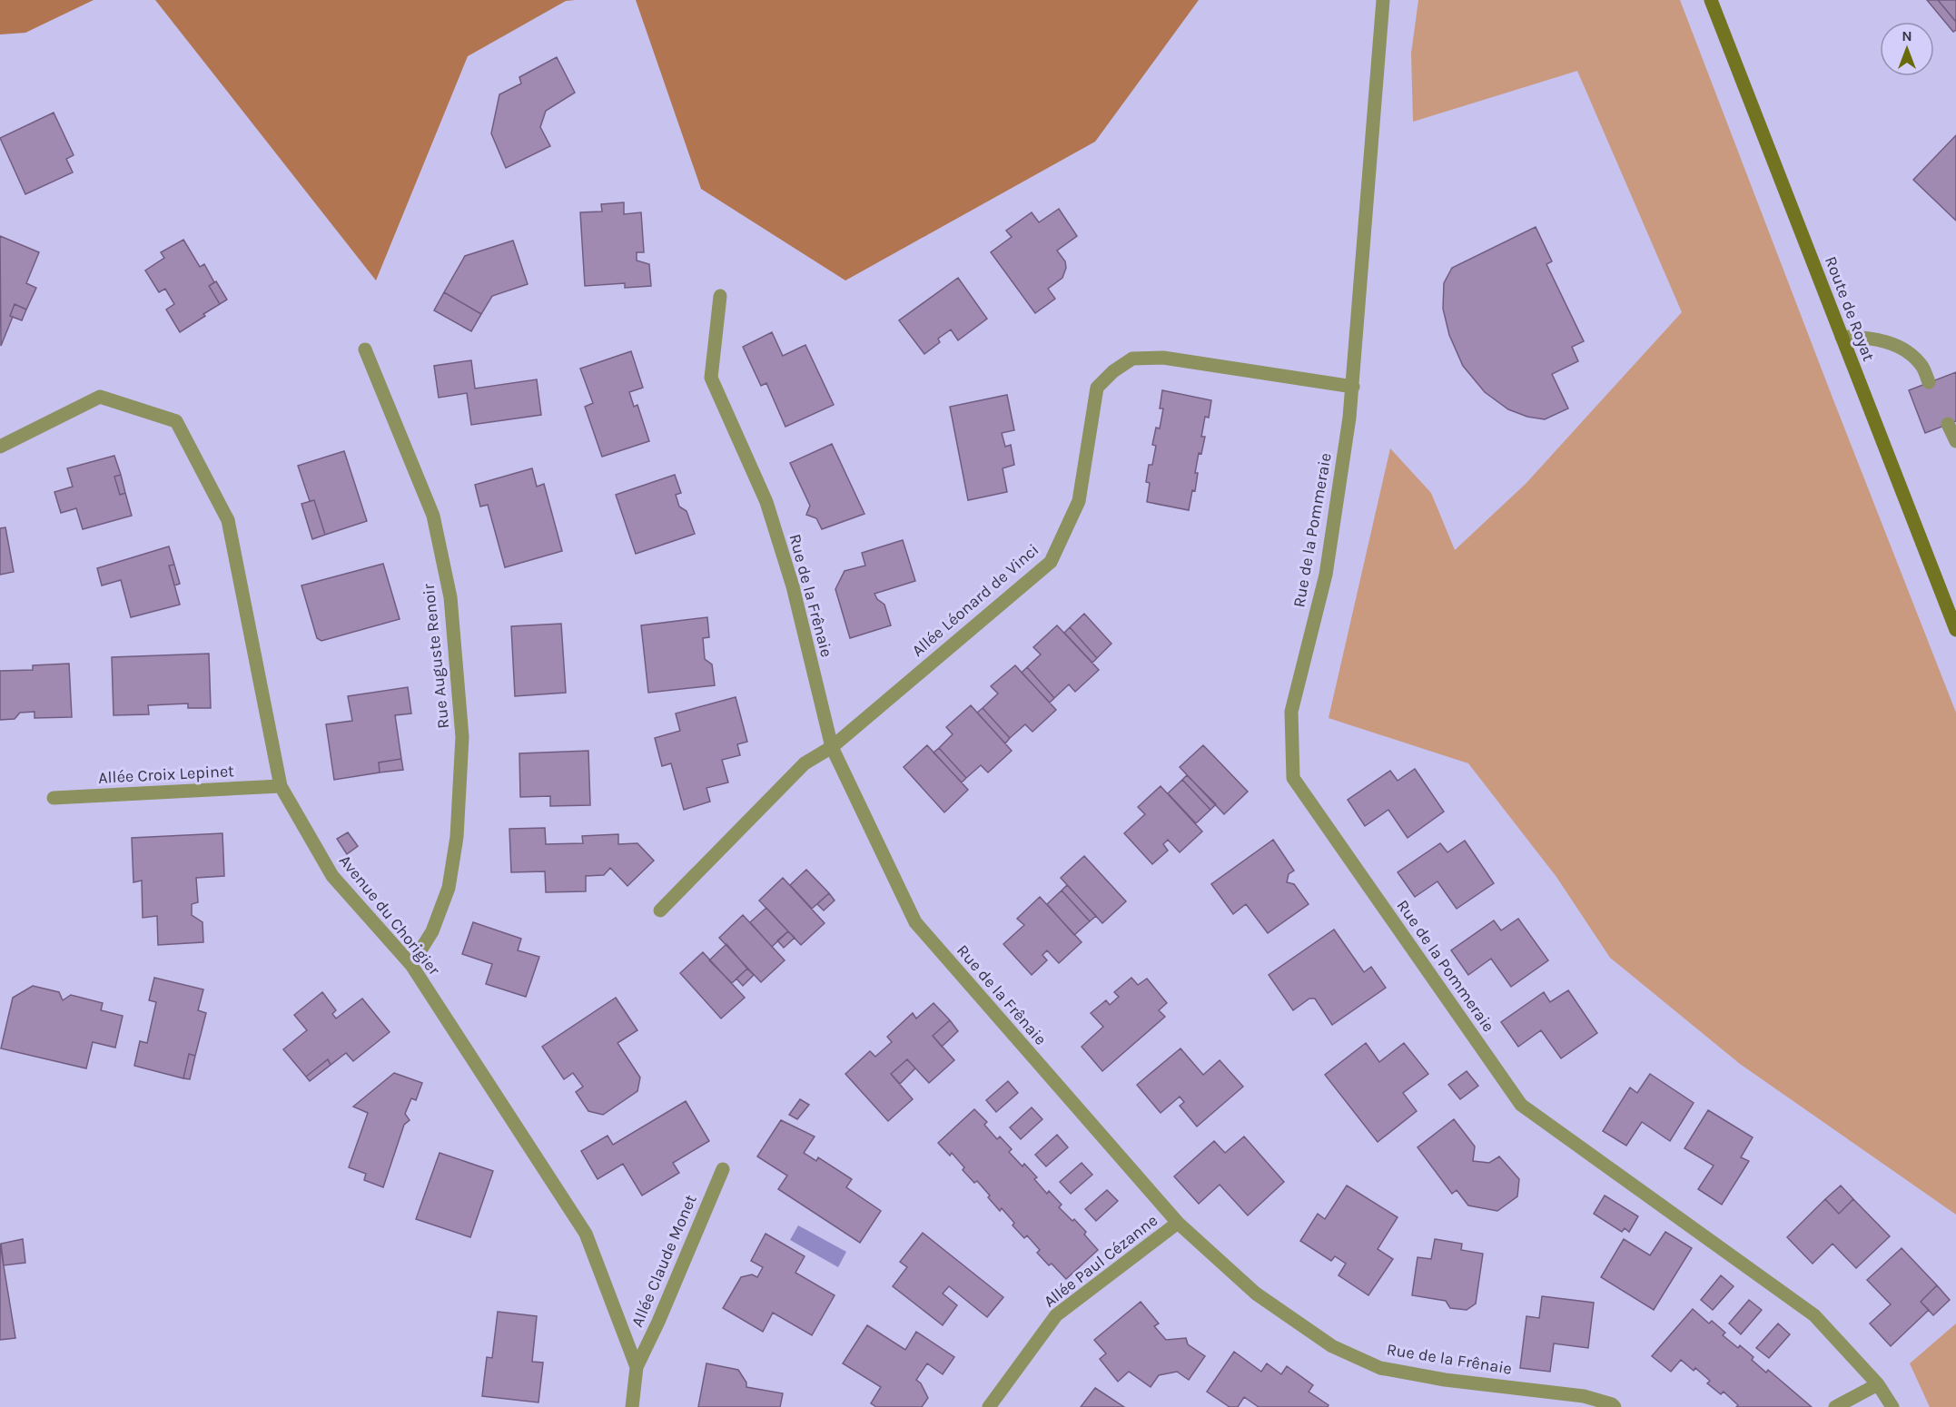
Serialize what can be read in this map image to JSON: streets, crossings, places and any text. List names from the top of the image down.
{
  "streets": {
    "main road": ["Route de Royat"],
    "street": [
      "Rue de la Pommeraie",
      "Rue de la Frênaie",
      "Allée Léonard de Vinci",
      "Rue Auguste Renoir",
      "Allée Croix Lepinet",
      "Avenue du Chorigier",
      "Allée Claude Monet",
      "Allée Paul Cézanne"
    ]
  },
  "crossings": [
    ["Rue de la Pommeraie", "Allée Léonard de Vinci"],
    ["Rue de la Frênaie", "Allée Léonard de Vinci"],
    ["Rue de la Frênaie", "Allée Paul Cézanne"],
    ["Rue Auguste Renoir", "Avenue du Chorigier"],
    ["Allée Croix Lepinet", "Avenue du Chorigier"],
    ["Avenue du Chorigier", "Allée Claude Monet"]
  ],
  "north": "top"
}
